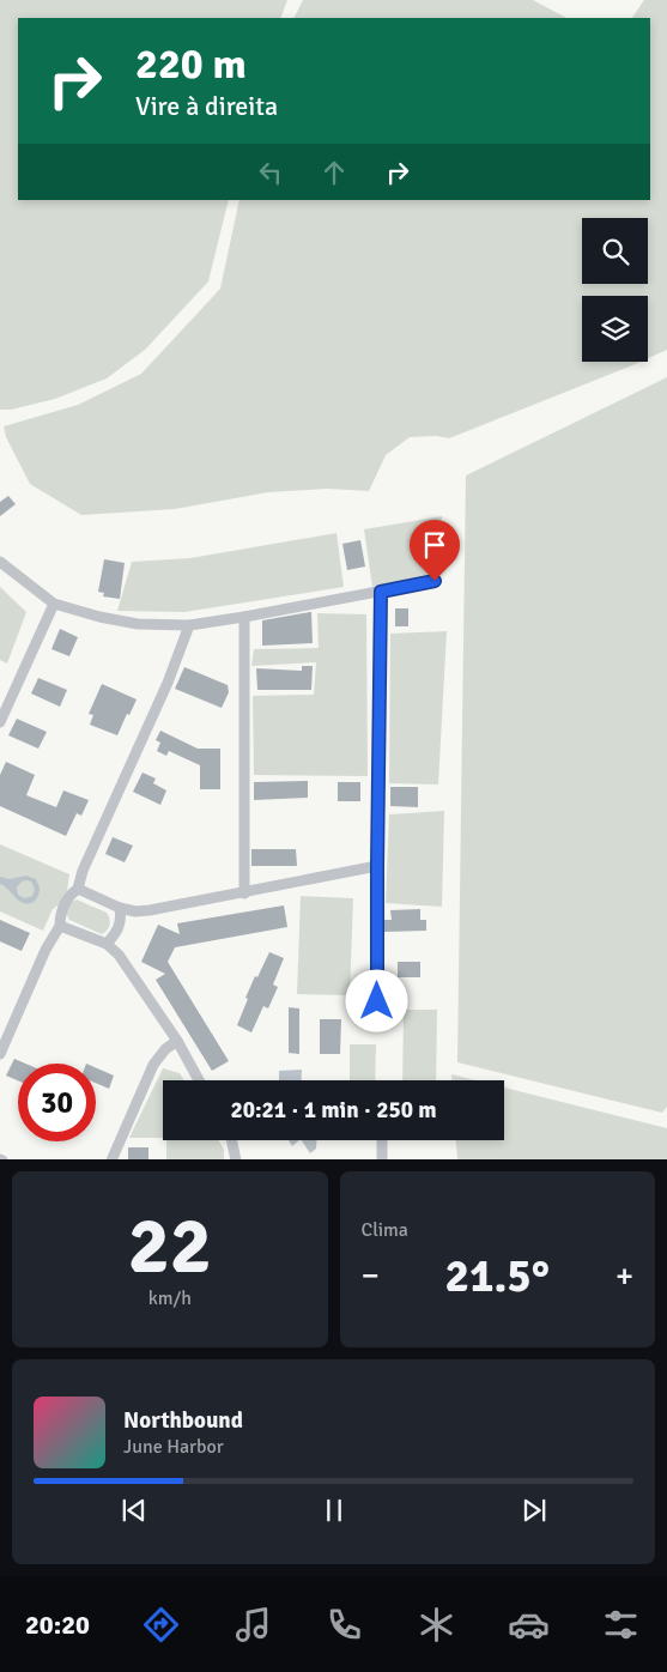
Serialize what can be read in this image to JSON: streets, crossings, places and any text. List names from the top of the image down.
{
  "page": {
    "turn": ["220 m", "Vire à direita"],
    "limit": "30",
    "trip": "20:21 · 1 min · 250 m",
    "tile": [
      ["22", "km/h"],
      "Clima"
    ],
    "heat": ["−", "21.5°", "+"],
    "song": ["Northbound", "June Harbor"],
    "tabs": "20:20"
  }
}
